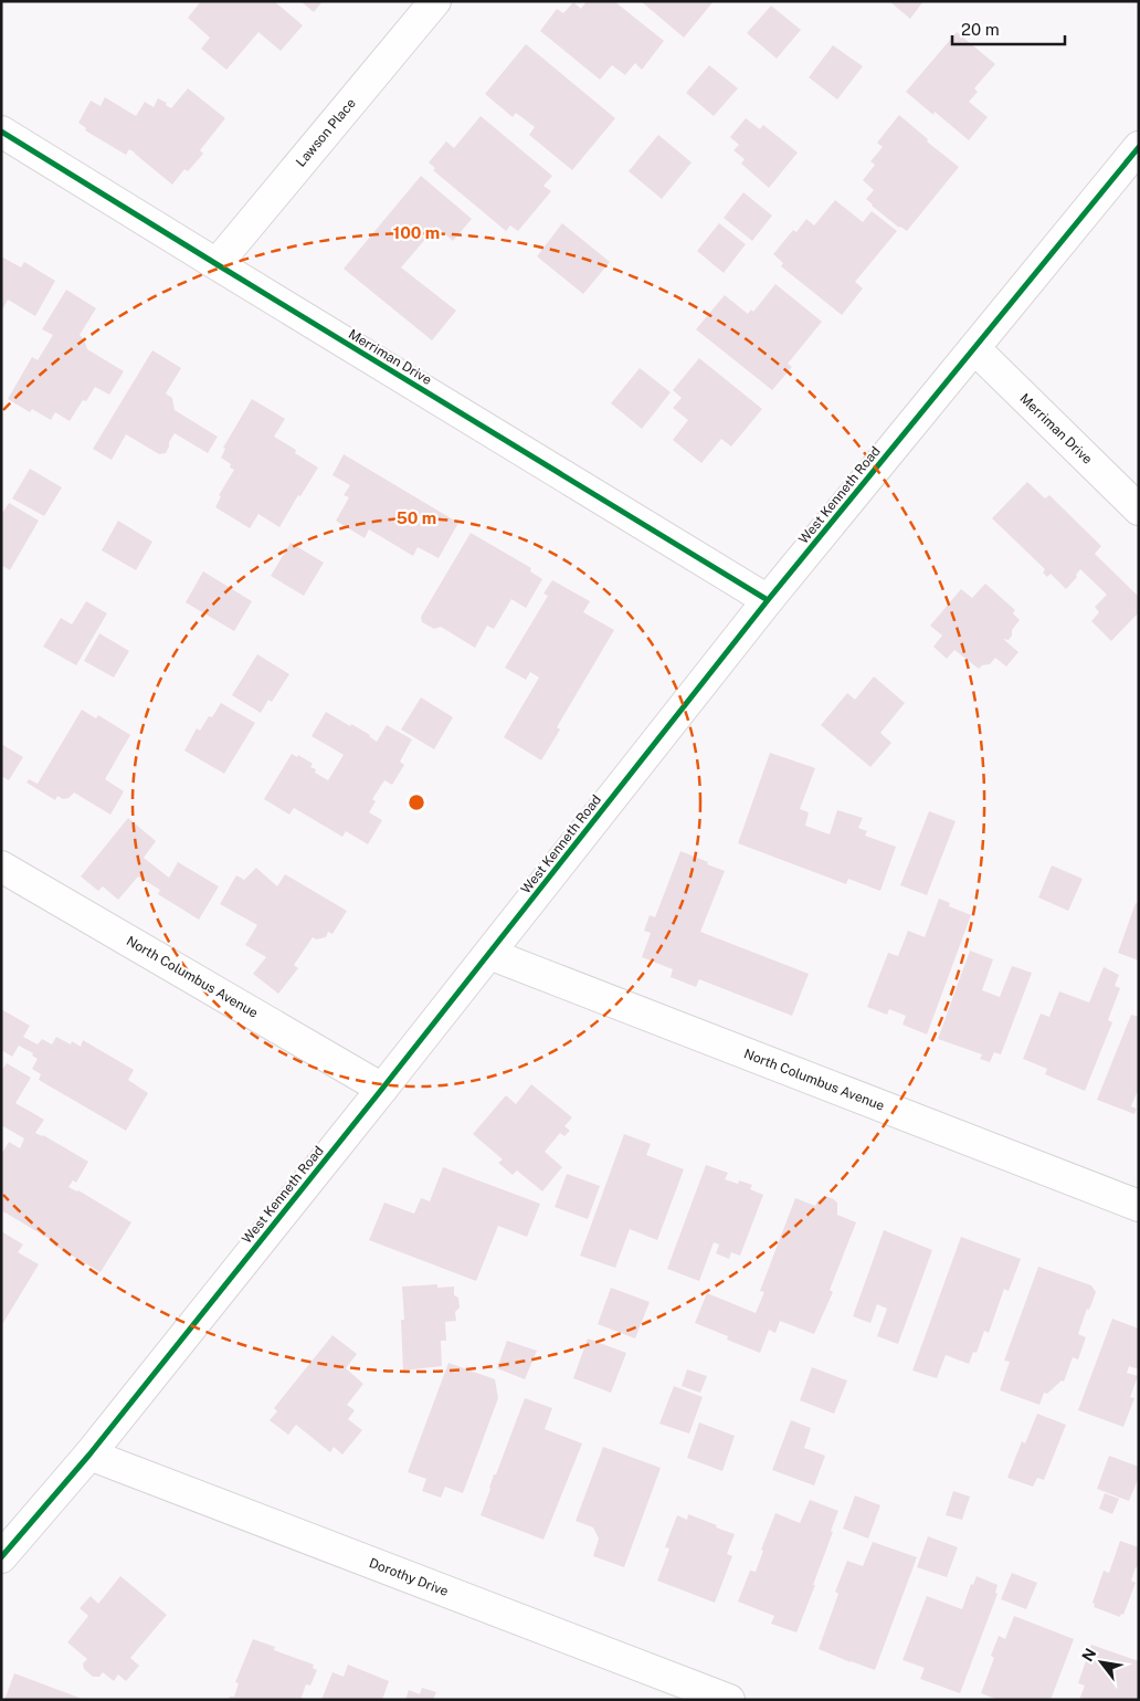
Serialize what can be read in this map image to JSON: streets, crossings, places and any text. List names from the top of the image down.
{
  "streets": {
    "street": [
      "Lawson Place",
      "Merriman Drive",
      "West Kenneth Road",
      "North Columbus Avenue",
      "Dorothy Drive"
    ]
  },
  "crossings": [
    ["Lawson Place", "Merriman Drive"],
    ["Merriman Drive", "West Kenneth Road"],
    ["West Kenneth Road", "North Columbus Avenue"],
    ["West Kenneth Road", "Dorothy Drive"]
  ],
  "scale_bar": "20 m",
  "north": "top left",
  "rings": ["100 m", "50 m"]
}
